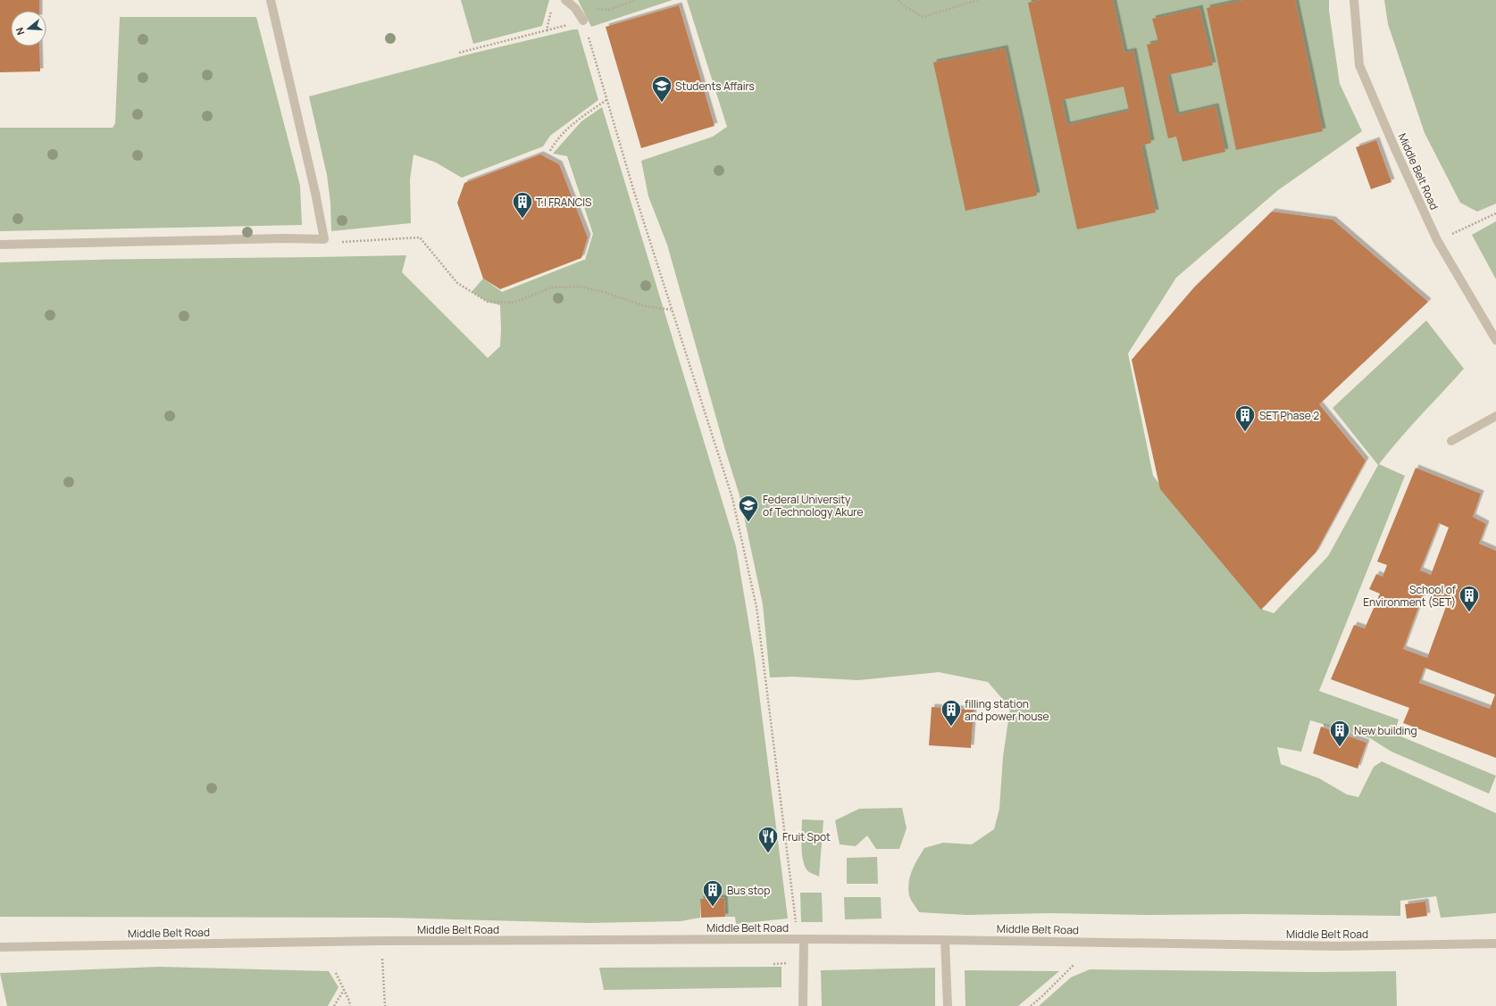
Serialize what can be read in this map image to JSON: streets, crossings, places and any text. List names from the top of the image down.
{
  "streets": {
    "street": ["Middle Belt Road"]
  },
  "places": {
    "school or university": ["Students Affairs", "Federal University of Technology Akure"],
    "building": [
      "T.I FRANCIS",
      "SET Phase 2",
      "School of Environment (SET)",
      "filling station and power house",
      "New building",
      "Bus stop"
    ],
    "restaurant": ["Fruit Spot"]
  },
  "north": "left"
}
